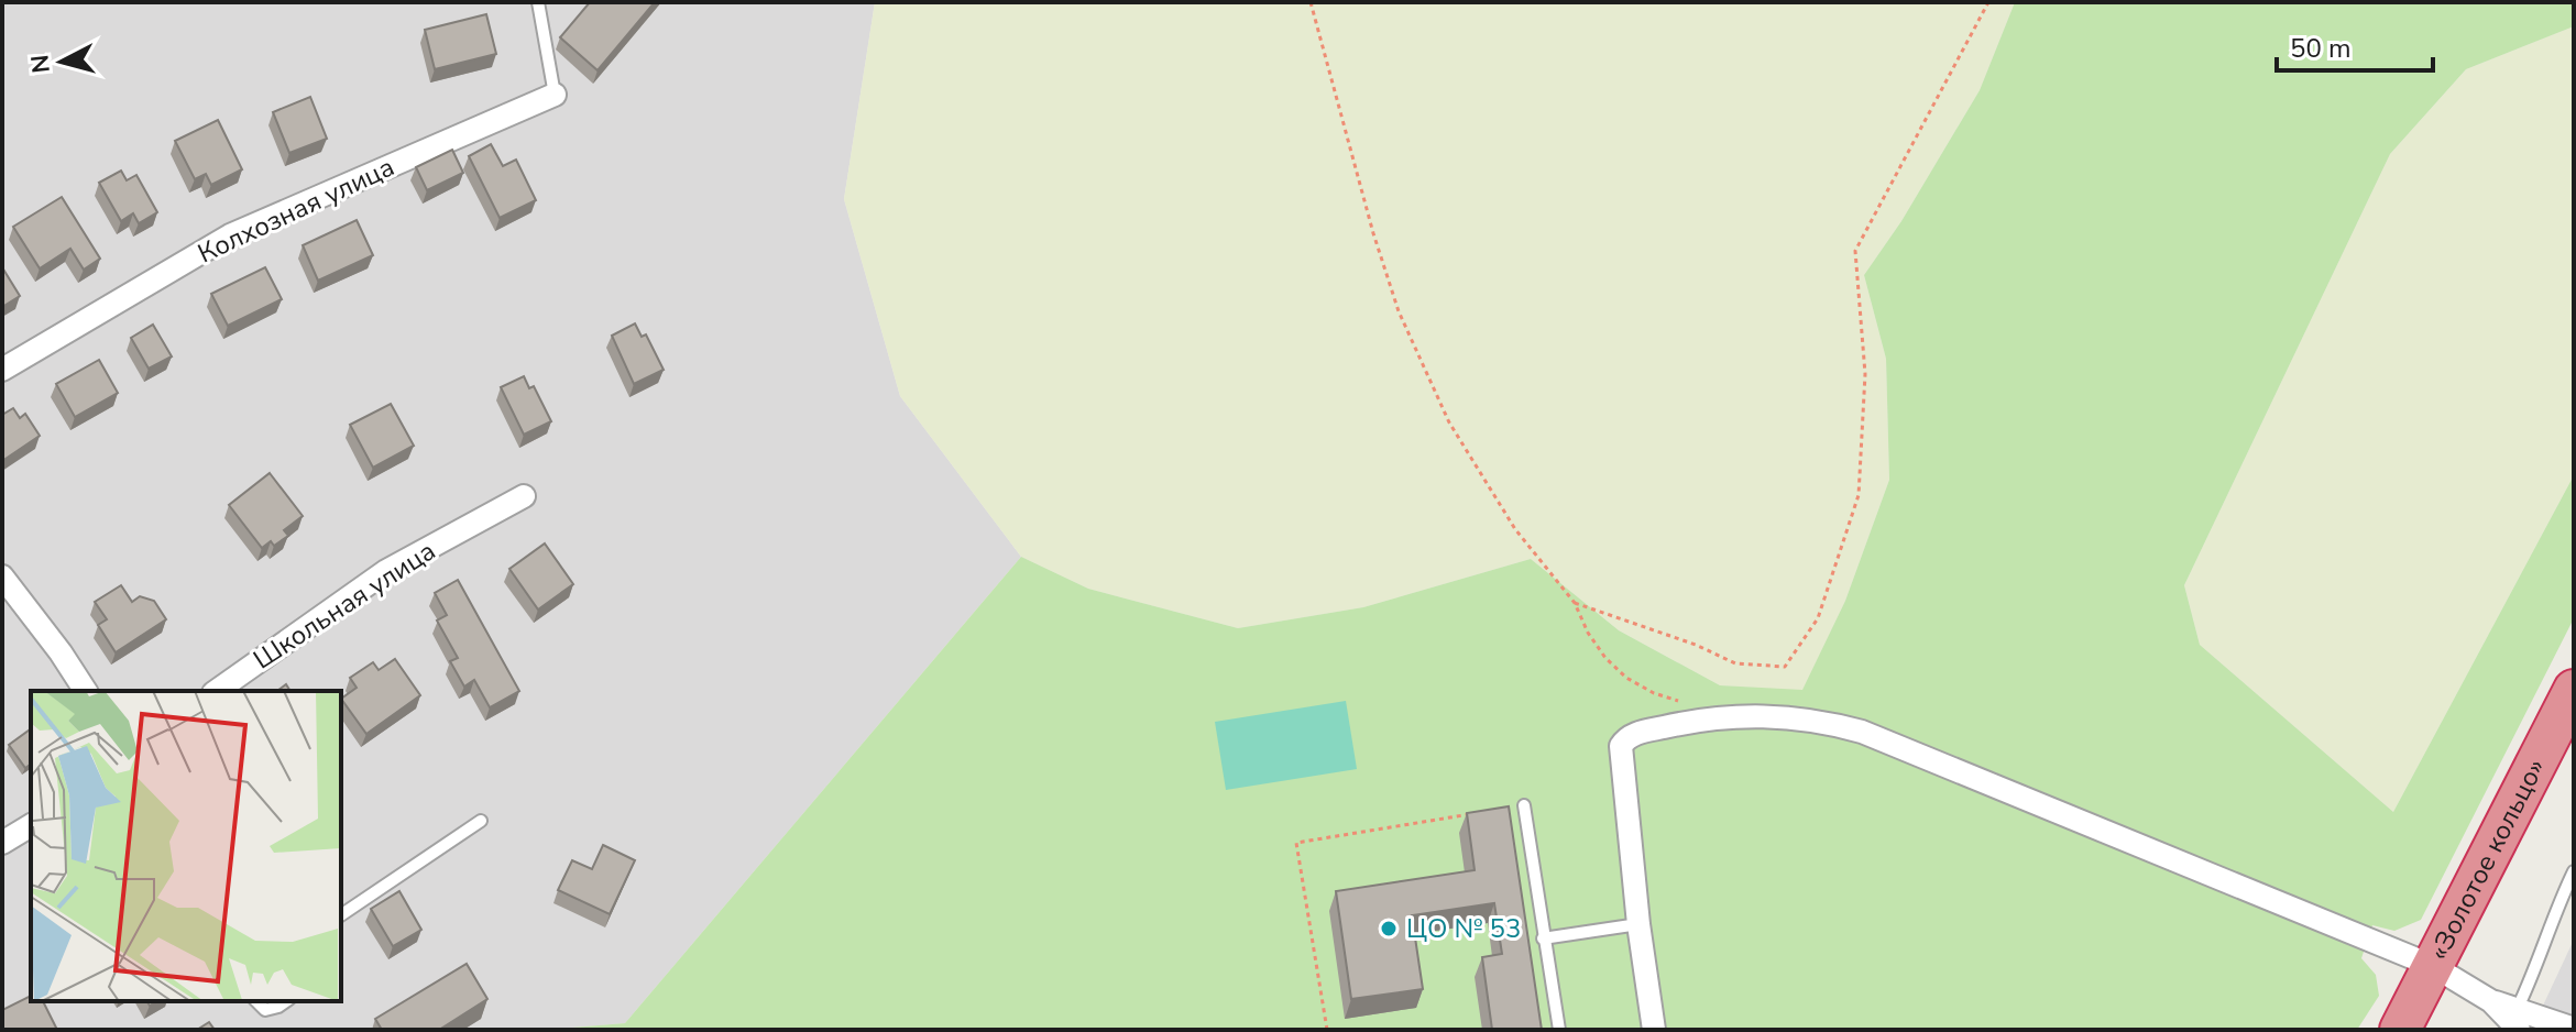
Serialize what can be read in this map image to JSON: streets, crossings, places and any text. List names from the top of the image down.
{
  "streets": {
    "highway": ["«Золотое кольцо»"],
    "street": ["Колхозная улица", "Школьная улица"]
  },
  "places": ["ЦО № 53"],
  "scale_bar": "50 m",
  "north": "left"
}
